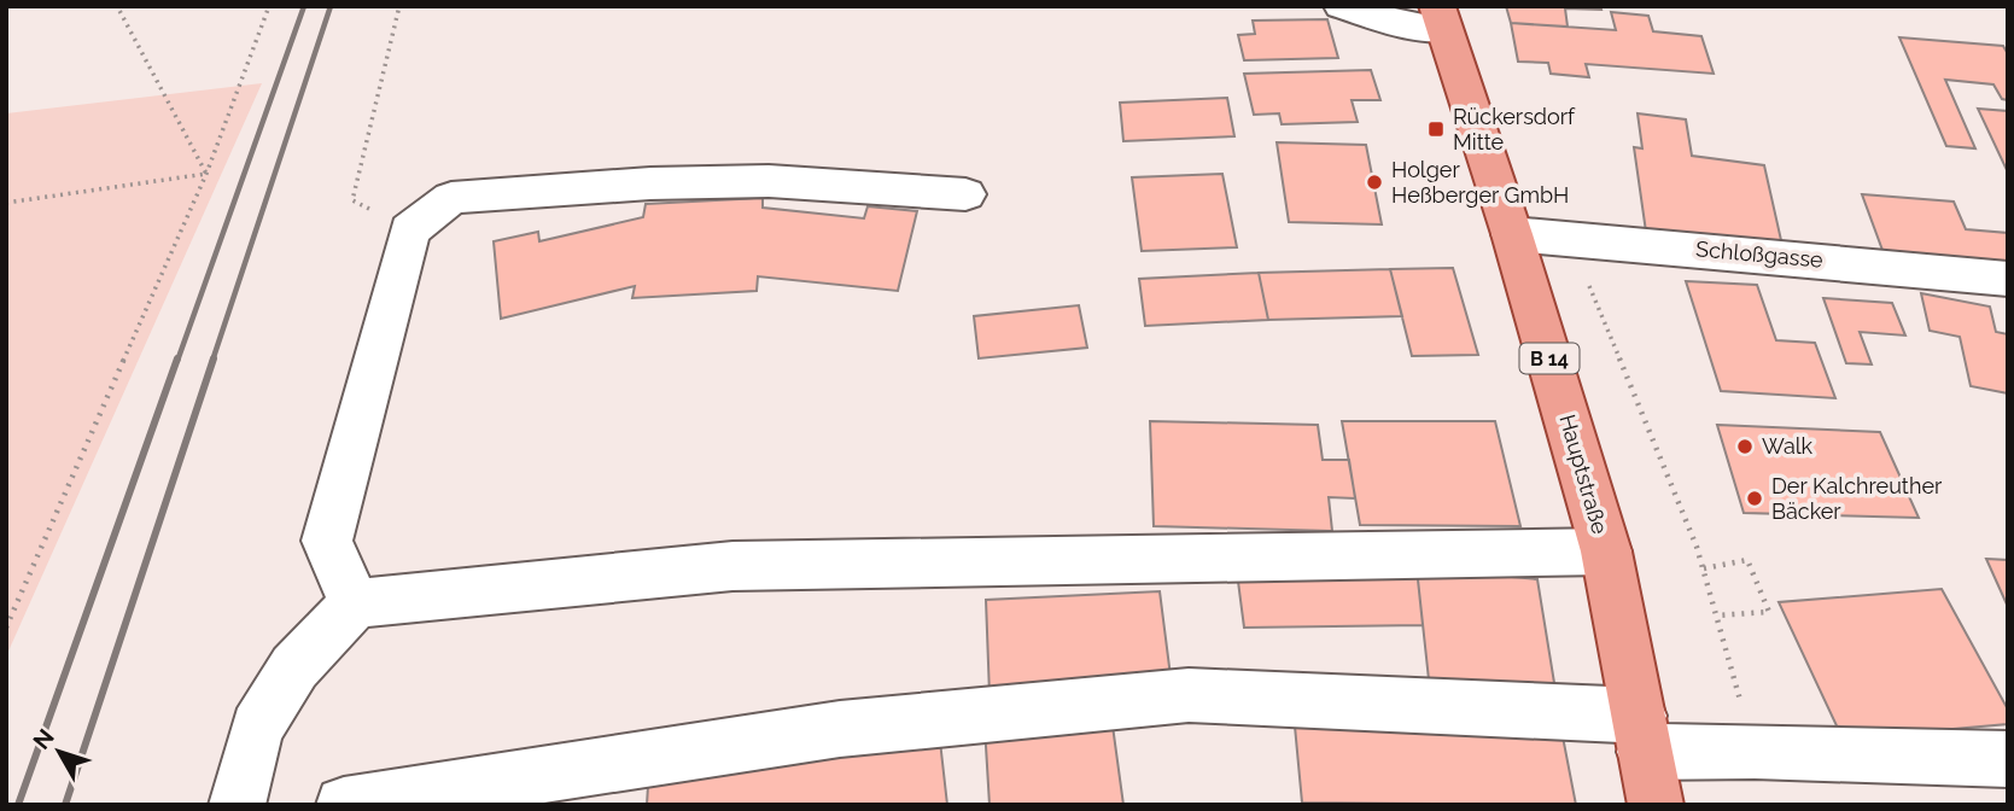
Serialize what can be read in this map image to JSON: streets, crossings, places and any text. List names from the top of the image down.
{
  "streets": {
    "main road": ["B 14", "Hauptstraße"],
    "street": ["Schloßgasse"]
  },
  "crossings": [
    ["Schloßgasse", "Hauptstraße"]
  ],
  "places": {
    "transit": ["Rückersdorf Mitte"],
    "other": ["Holger Heßberger GmbH", "Walk", "Der Kalchreuther Bäcker"]
  },
  "north": "top left"
}
